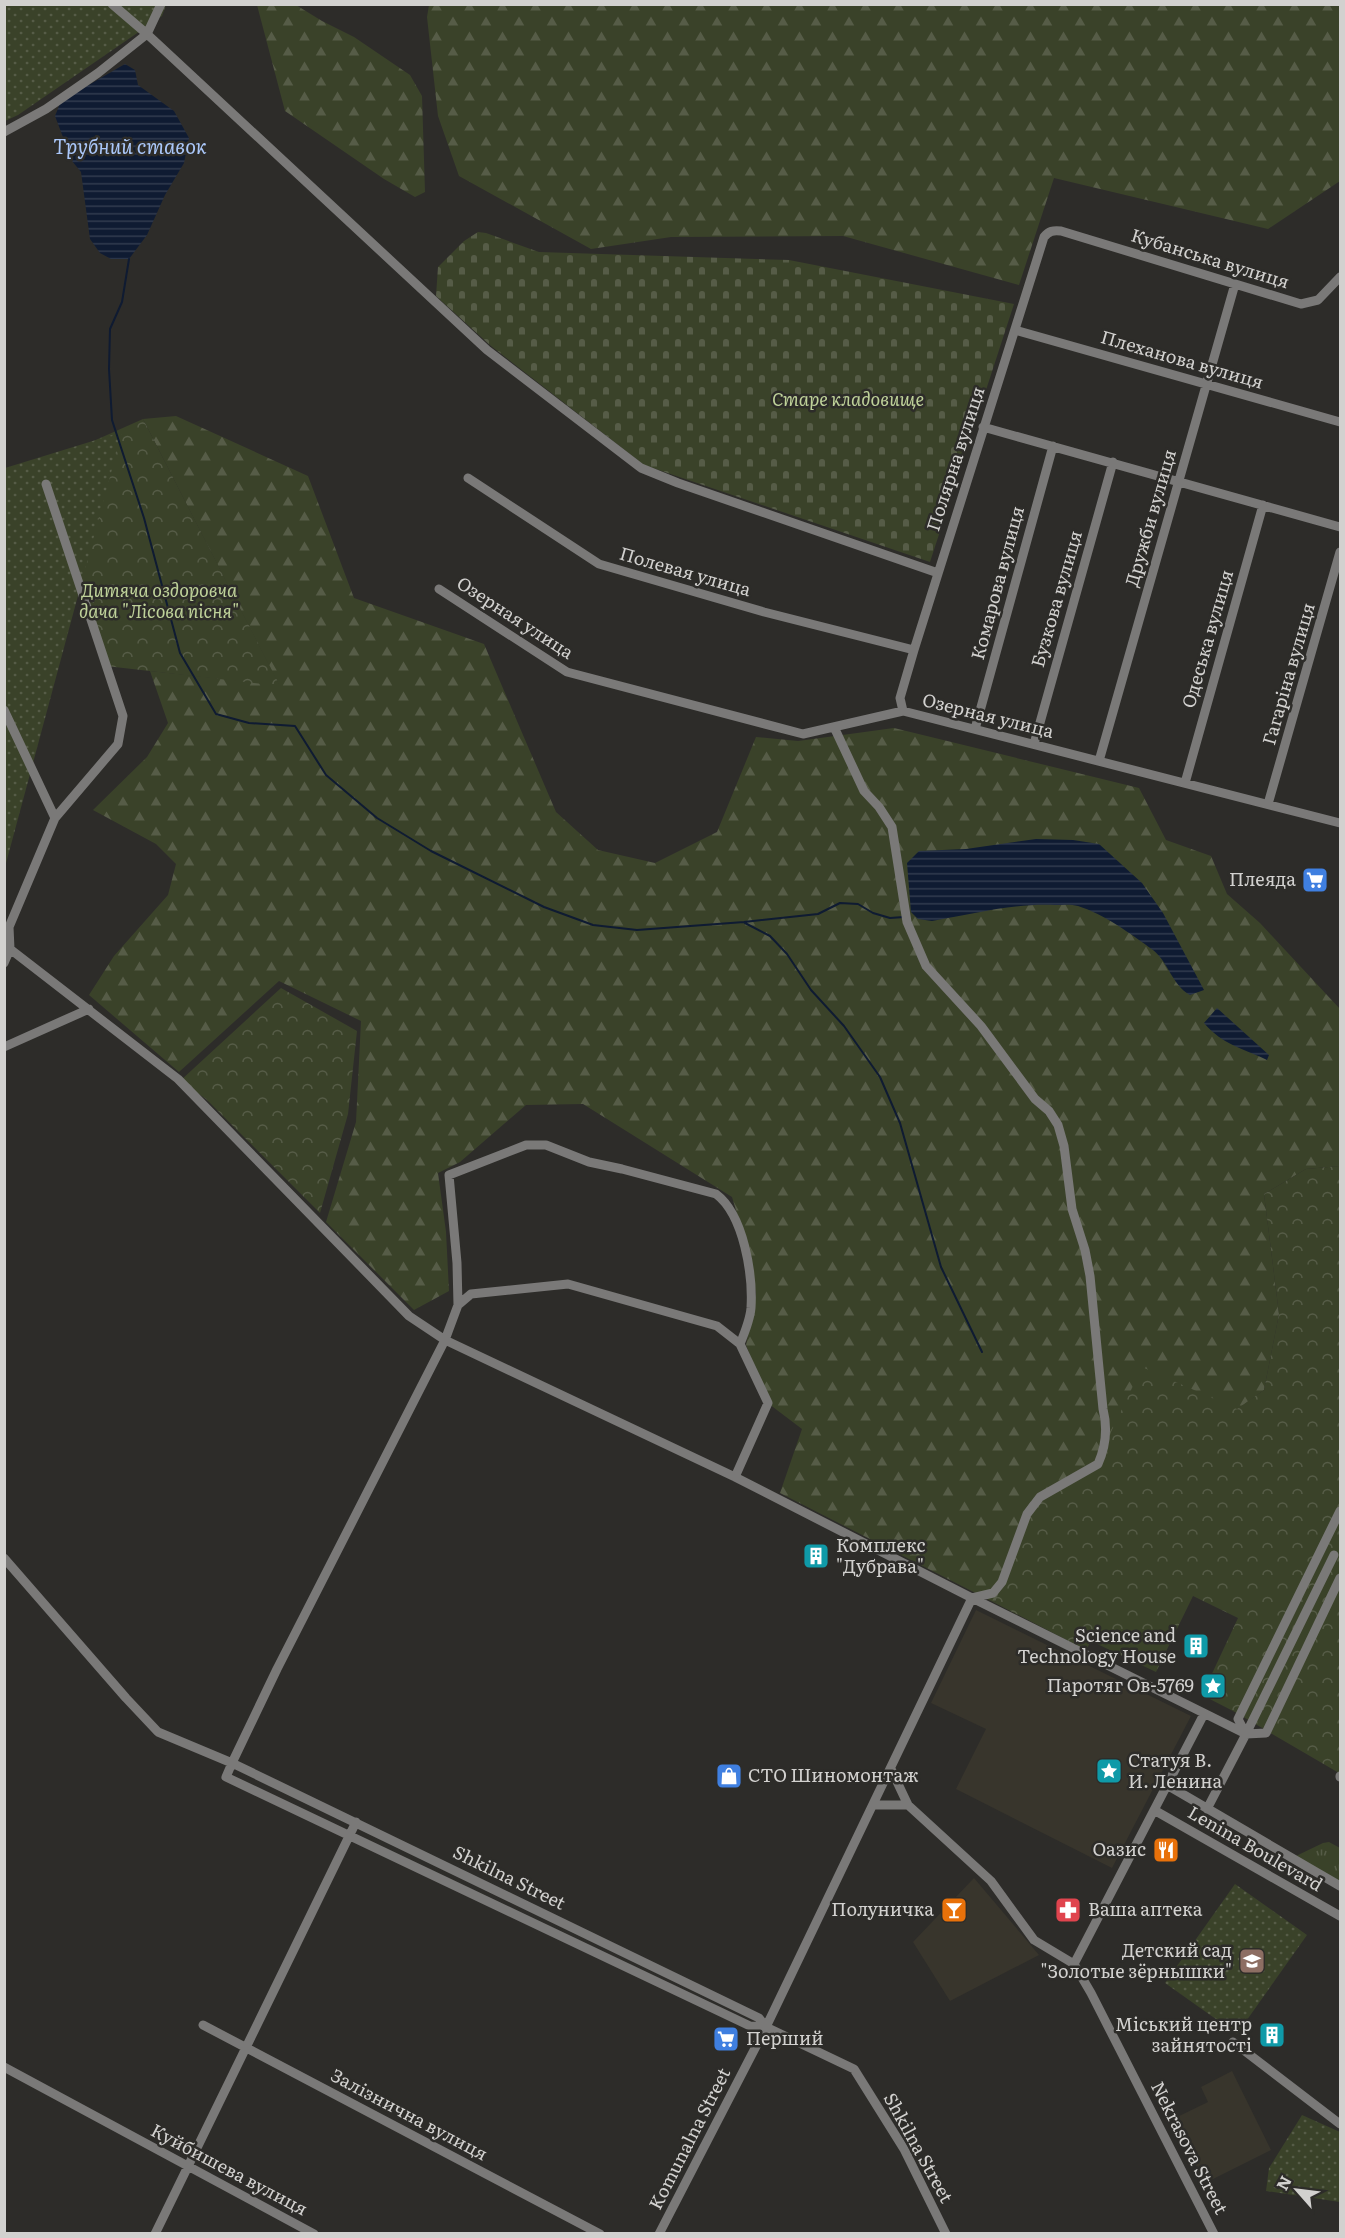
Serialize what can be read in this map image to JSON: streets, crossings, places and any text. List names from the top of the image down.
{
  "streets": {
    "street": [
      "Кубанська вулиця",
      "Плеханова вулиця",
      "Полярна вулиця",
      "Дружби вулиця",
      "Полевая улица",
      "Комарова вулиця",
      "Бузкова вулиця",
      "Озерная улица",
      "Одеська вулиця",
      "Гагаріна вулиця",
      "Lenina Boulevard",
      "Shkilna Street",
      "Залізнична вулиця",
      "Komunalna Street",
      "Nekrasova Street",
      "Куйбишева вулиця"
    ]
  },
  "crossings": [
    ["Кубанська вулиця", "Полярна вулиця"],
    ["Кубанська вулиця", "Дружби вулиця"],
    ["Плеханова вулиця", "Полярна вулиця"],
    ["Плеханова вулиця", "Дружби вулиця"],
    ["Полярна вулиця", "Полевая улица"],
    ["Полярна вулиця", "Озерная улица"],
    ["Дружби вулиця", "Озерная улица"],
    ["Комарова вулиця", "Озерная улица"],
    ["Бузкова вулиця", "Озерная улица"],
    ["Озерная улица", "Одеська вулиця"],
    ["Озерная улица", "Гагаріна вулиця"],
    ["Shkilna Street", "Komunalna Street"]
  ],
  "water": ["Трубний ставок"],
  "parks": ["Старе кладовище", "Дитяча оздоровча дача \"Лісова пісня\""],
  "places": {
    "supermarket": ["Плеяда", "Перший"],
    "building": ["Комплекс \"Дубрава\"", "Science and Technology House", "Міський центр зайнятості"],
    "place": ["Паротяг Ов-5769", "Статуя В. И. Ленина"],
    "shop": ["СТО Шиномонтаж"],
    "restaurant": ["Оазис"],
    "bar": ["Полуничка"],
    "pharmacy": ["Ваша аптека"],
    "school or university": ["Детский сад \"Золотые зёрнышки\""]
  },
  "north": "top left"
}
